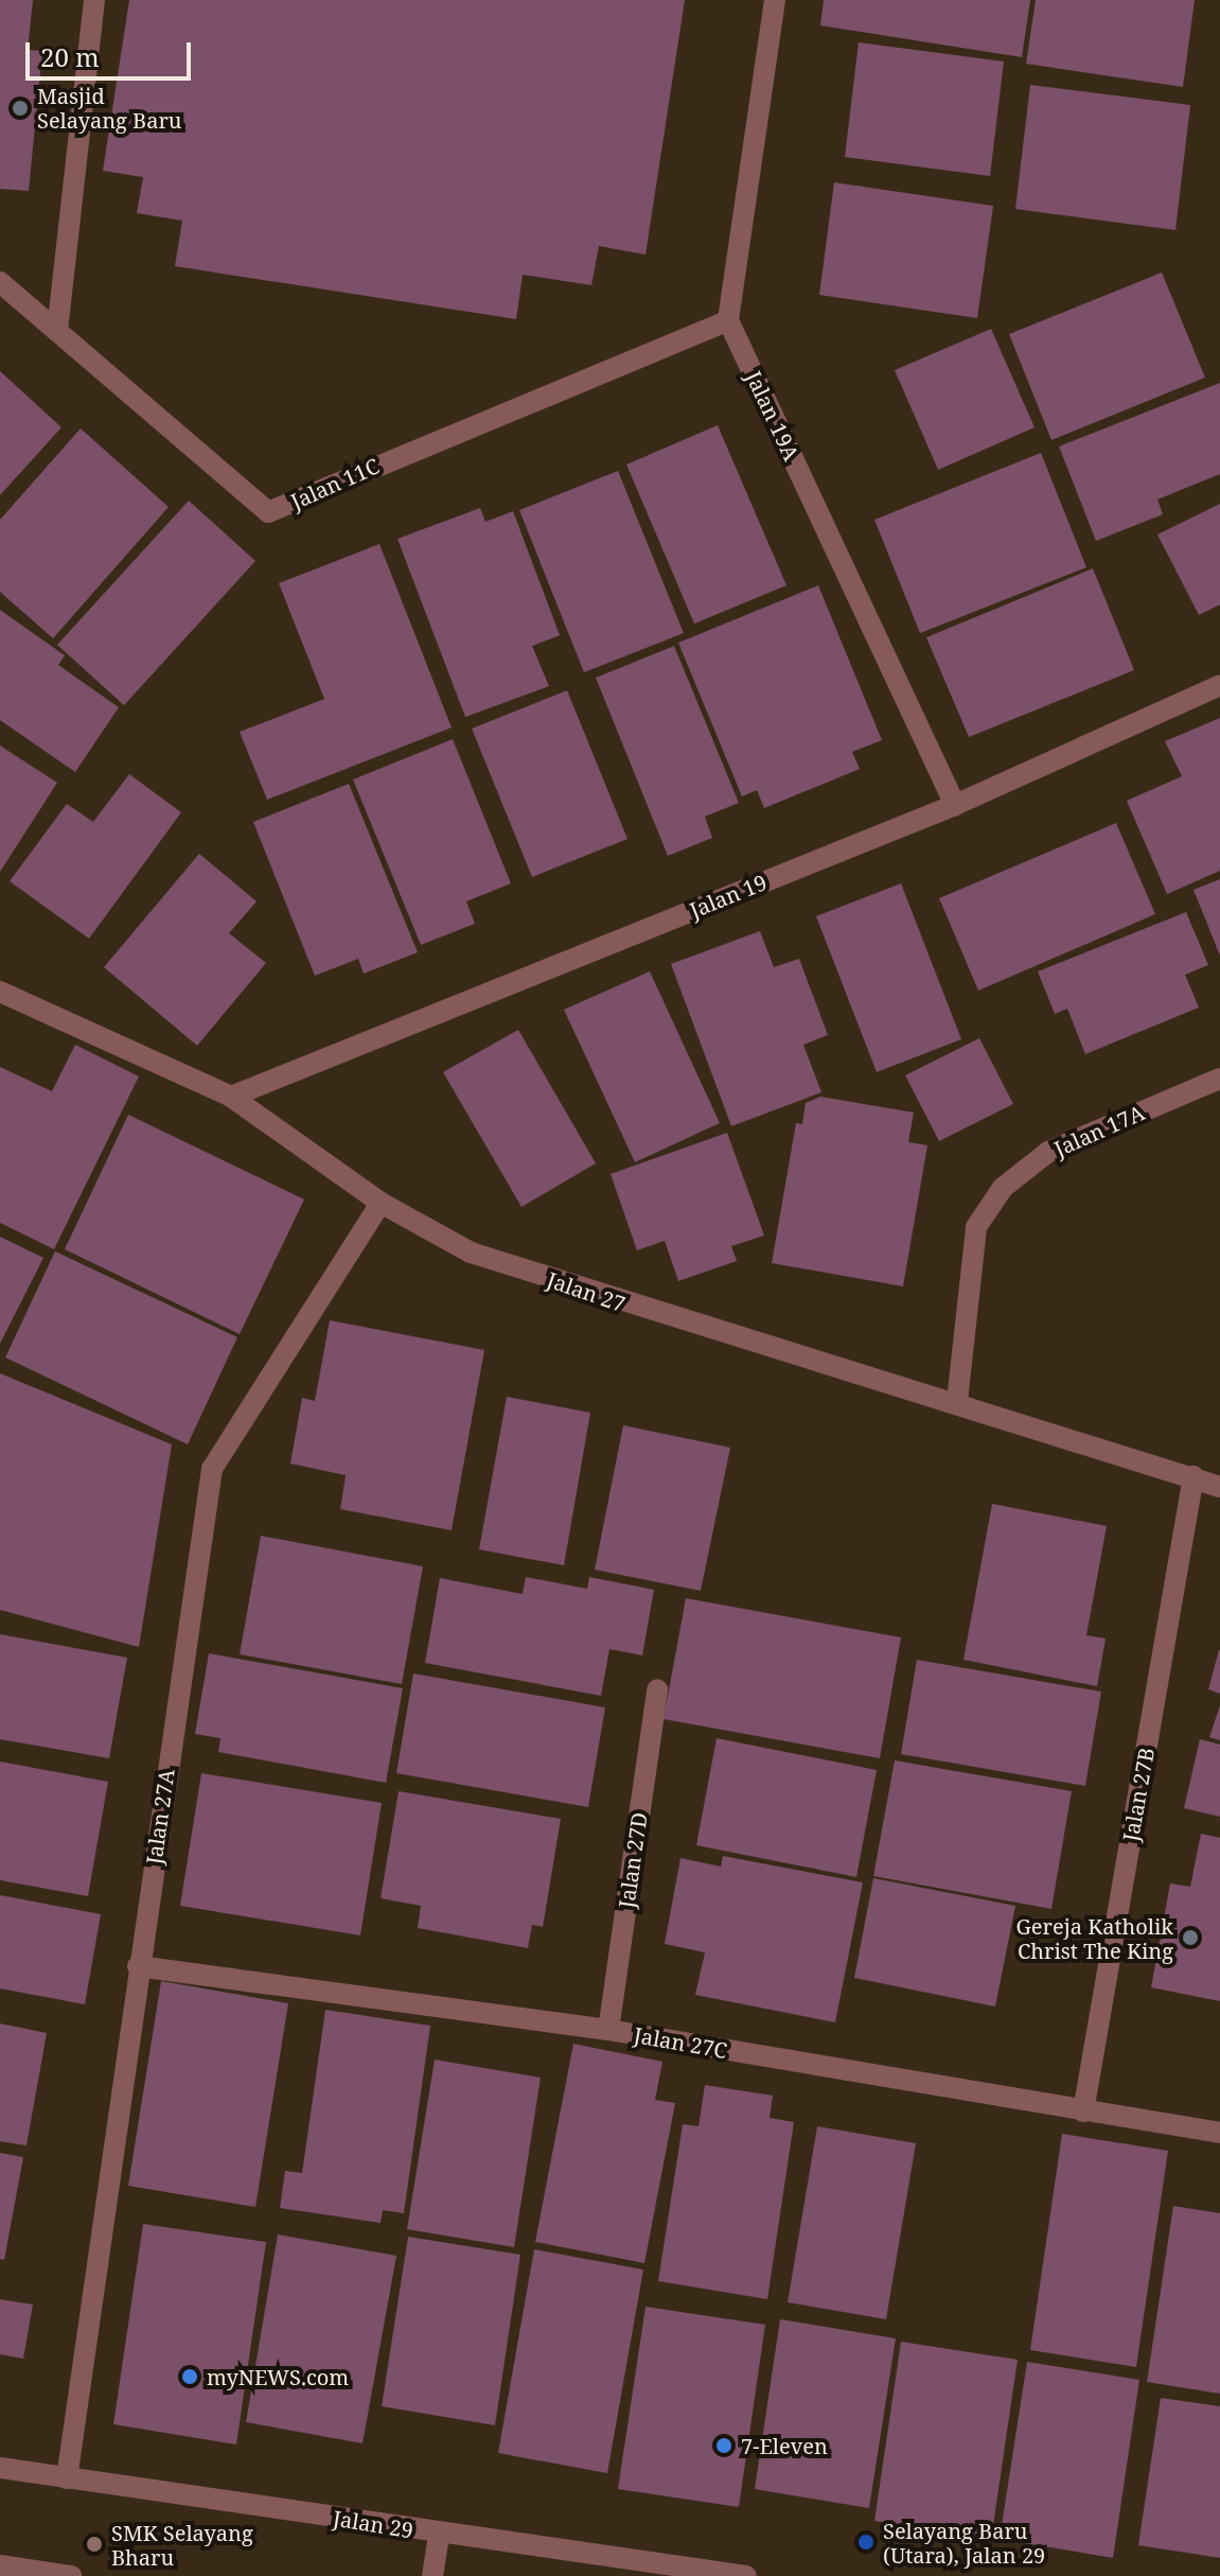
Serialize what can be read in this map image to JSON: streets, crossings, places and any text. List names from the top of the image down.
{
  "streets": {
    "street": [
      "Jalan 19A",
      "Jalan 11C",
      "Jalan 19",
      "Jalan 17A",
      "Jalan 27",
      "Jalan 27B",
      "Jalan 27A",
      "Jalan 27D",
      "Jalan 27C",
      "Jalan 29"
    ]
  },
  "crossings": [
    ["Jalan 19A", "Jalan 11C"],
    ["Jalan 19A", "Jalan 19"],
    ["Jalan 19", "Jalan 27"],
    ["Jalan 17A", "Jalan 27"],
    ["Jalan 27", "Jalan 27B"],
    ["Jalan 27", "Jalan 27A"],
    ["Jalan 27B", "Jalan 27C"],
    ["Jalan 27A", "Jalan 27C"],
    ["Jalan 27A", "Jalan 29"],
    ["Jalan 27D", "Jalan 27C"]
  ],
  "places": [
    "Masjid Selayang Baru",
    "Gereja Katholik Christ The King",
    "myNEWS.com",
    "7-Eleven",
    "Selayang Baru (Utara), Jalan 29",
    "SMK Selayang Bharu"
  ],
  "scale_bar": "20 m"
}
